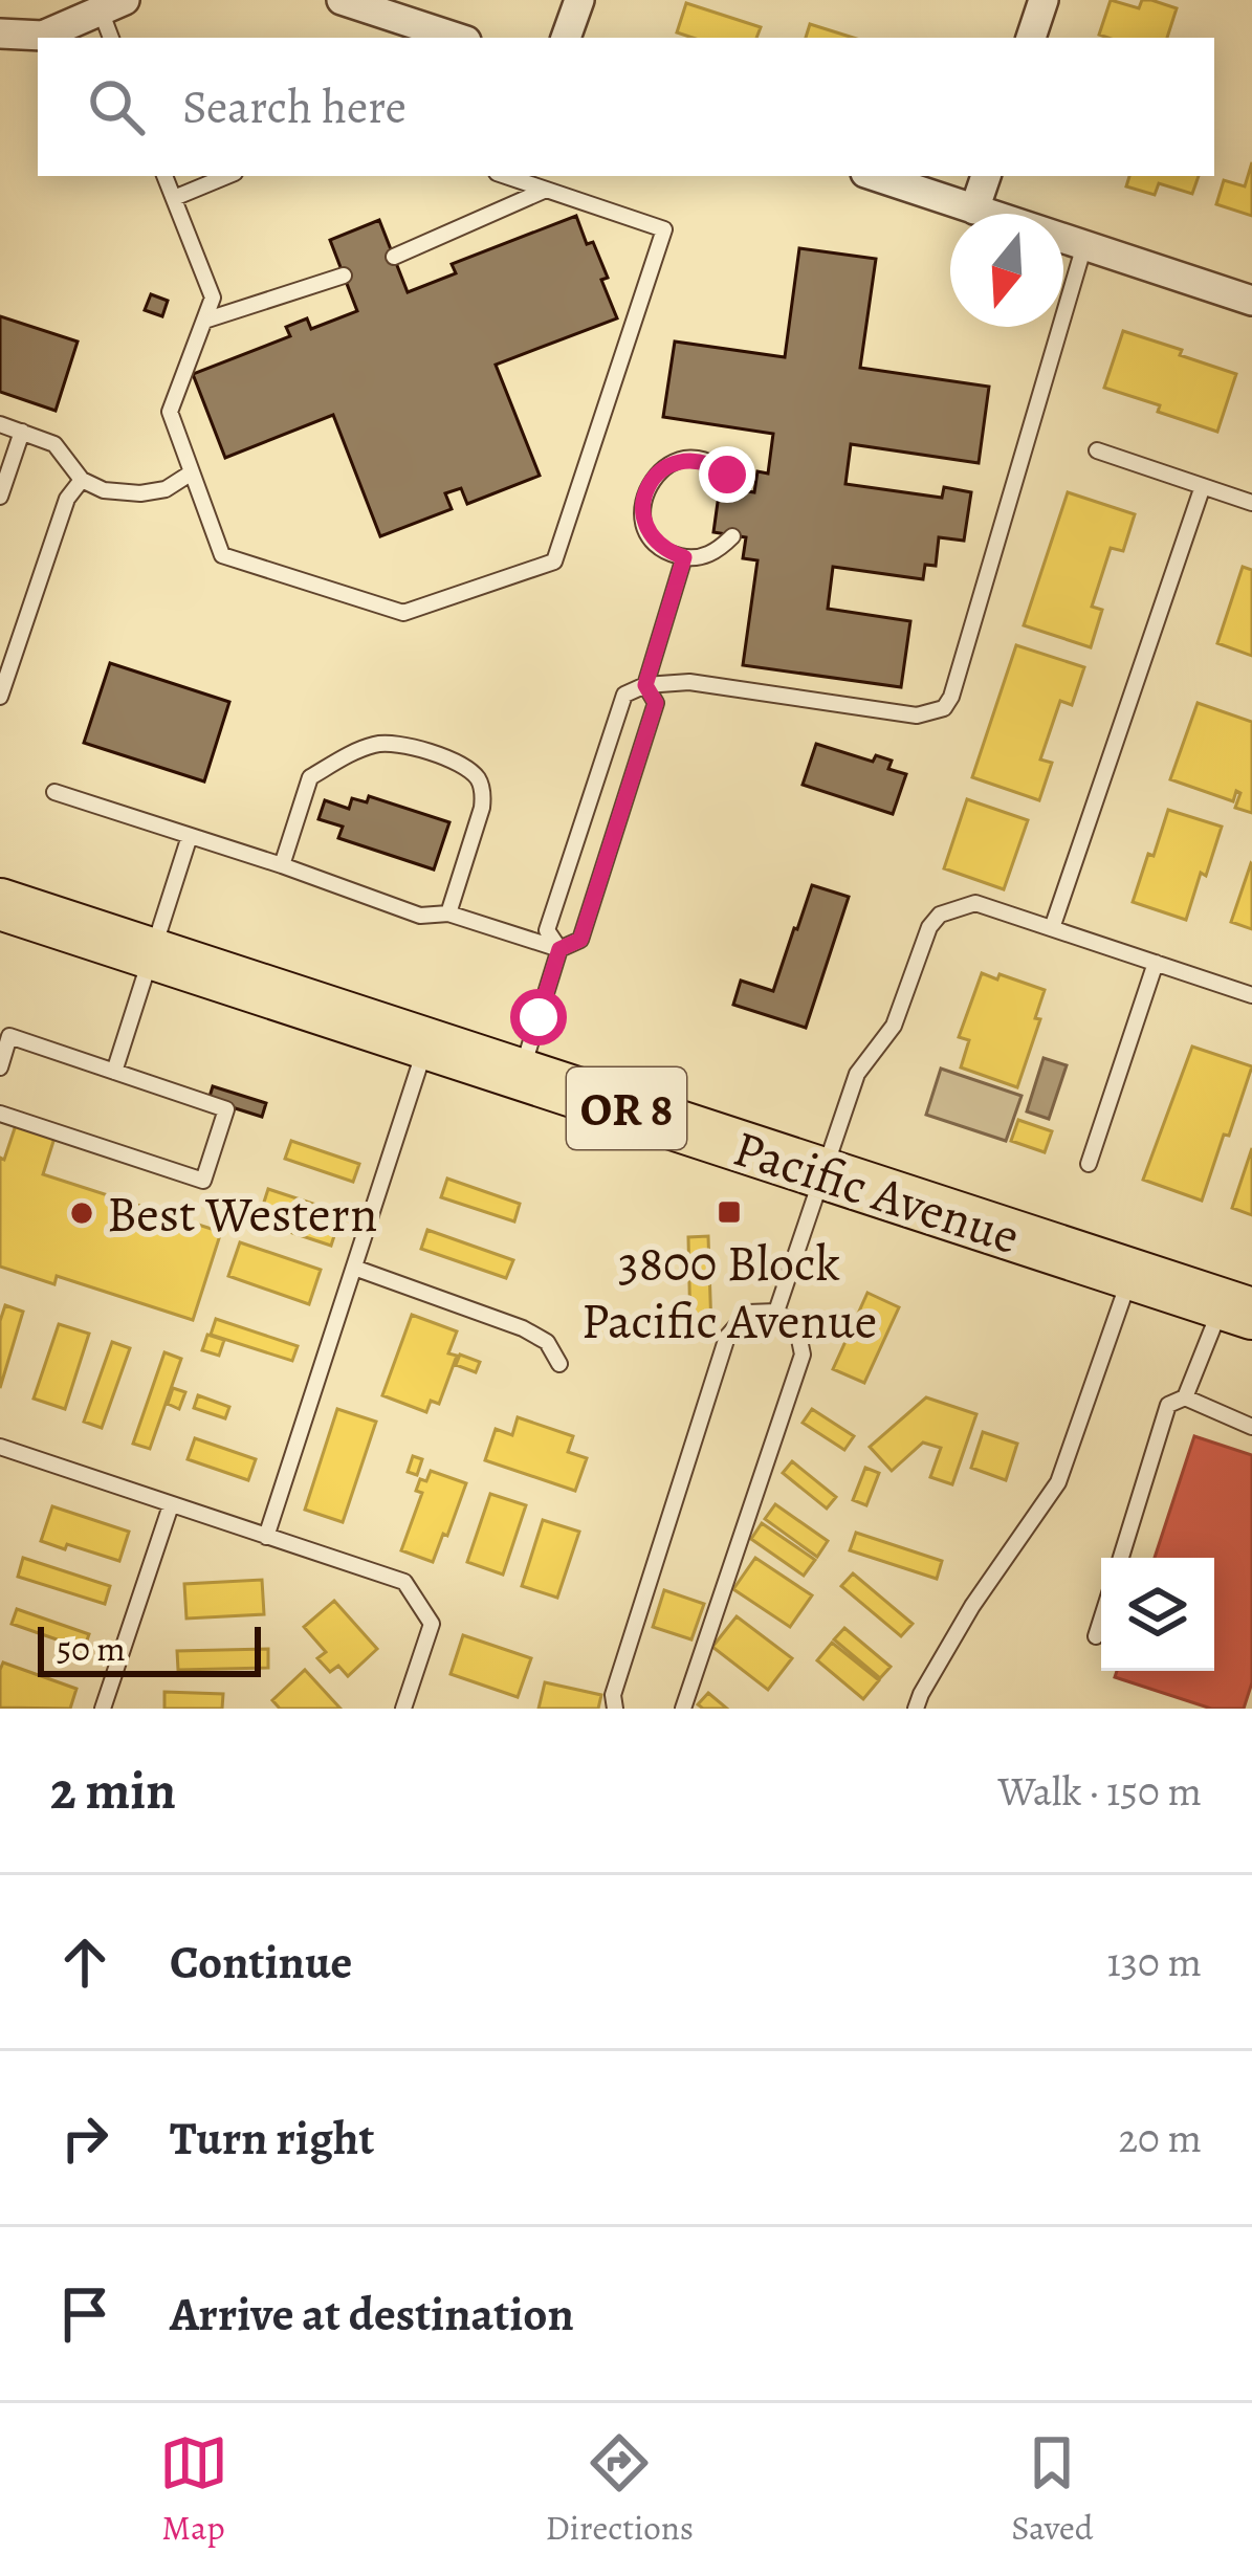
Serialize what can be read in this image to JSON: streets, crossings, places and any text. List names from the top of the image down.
{
  "streets": {
    "highway": ["OR 8", "Pacific Avenue"]
  },
  "places": {
    "transit": ["3800 Block Pacific Avenue"],
    "other": ["Best Western"]
  },
  "scale_bar": "50 m",
  "north": "bottom",
  "page": {
    "search": "Search here",
    "scale": "50 m",
    "heading": ["2 min", "Walk · 150 m"],
    "list": [
      ["Continue", "130 m"],
      ["Turn right", "20 m"],
      "Arrive at destination"
    ],
    "nav": ["Map", "Directions", "Saved"]
  }
}
